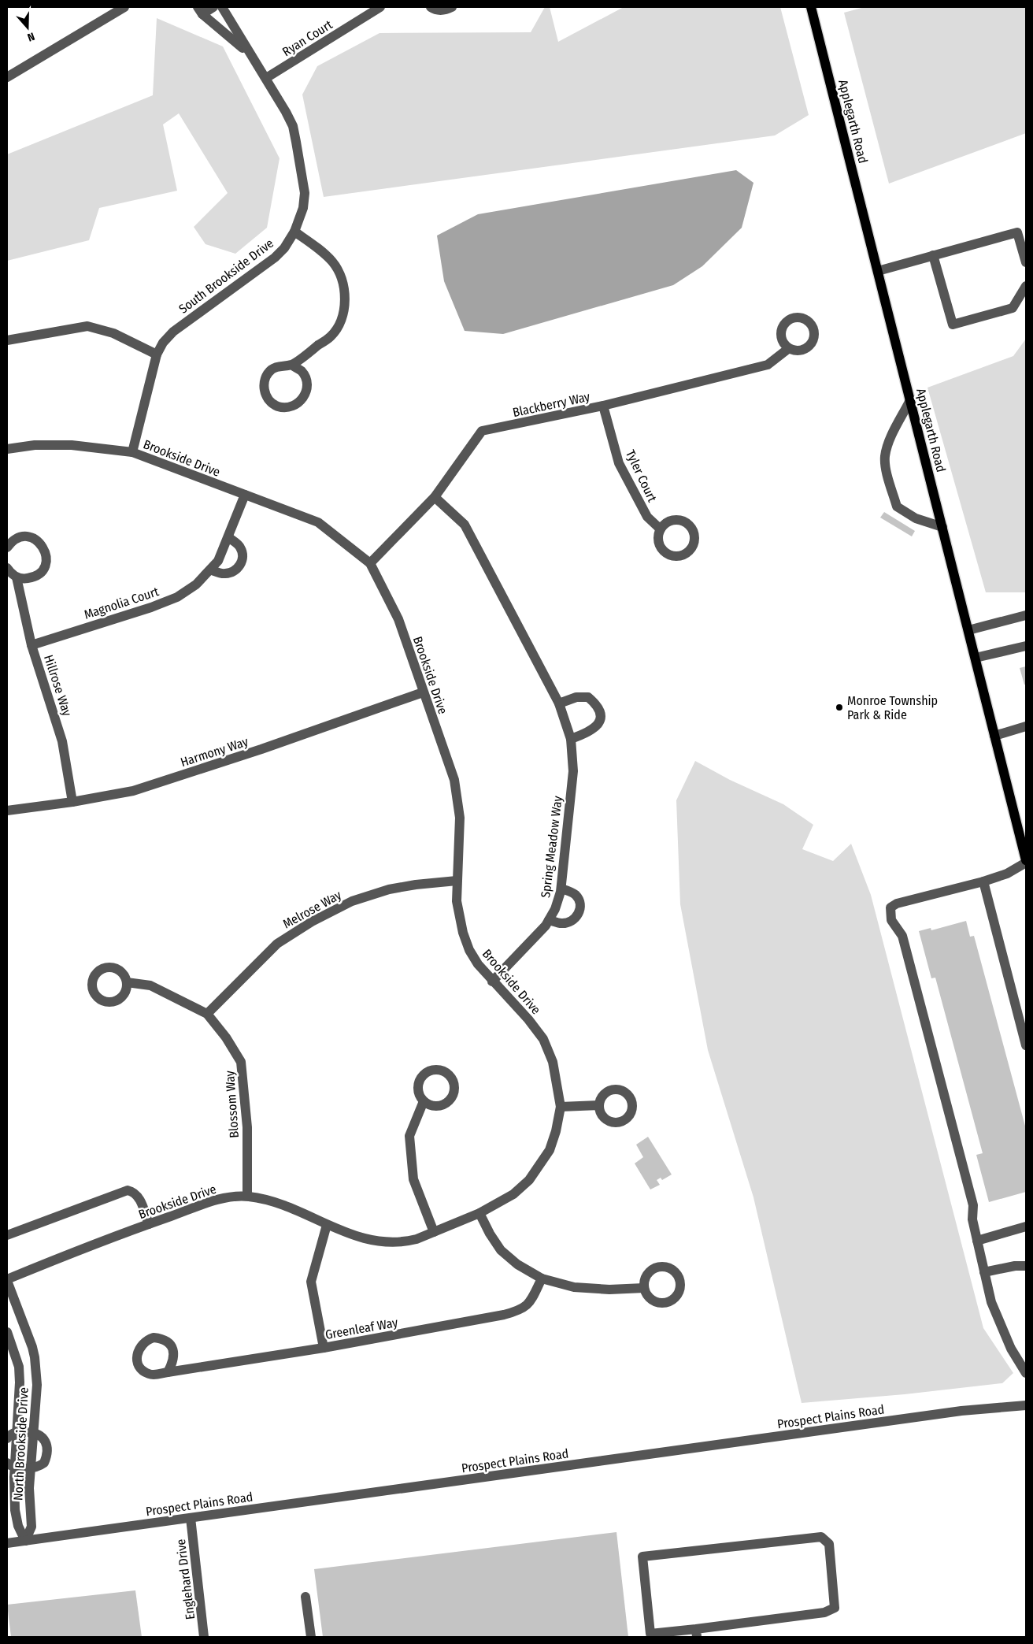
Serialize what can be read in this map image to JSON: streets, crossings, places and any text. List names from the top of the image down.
{
  "streets": {
    "main road": ["Applegarth Road"],
    "street": [
      "Ryan Court",
      "South Brookside Drive",
      "Blackberry Way",
      "Brookside Drive",
      "Tyler Court",
      "Magnolia Court",
      "Hillrose Way",
      "Harmony Way",
      "Spring Meadow Way",
      "Melrose Way",
      "Blossom Way",
      "Greenleaf Way",
      "Prospect Plains Road",
      "North Brookside Drive",
      "Englehard Drive"
    ]
  },
  "crossings": [
    ["Ryan Court", "South Brookside Drive"],
    ["South Brookside Drive", "Brookside Drive"],
    ["Blackberry Way", "Brookside Drive"],
    ["Blackberry Way", "Tyler Court"],
    ["Blackberry Way", "Spring Meadow Way"],
    ["Brookside Drive", "Magnolia Court"],
    ["Brookside Drive", "Harmony Way"],
    ["Brookside Drive", "Spring Meadow Way"],
    ["Brookside Drive", "Melrose Way"],
    ["Brookside Drive", "Blossom Way"],
    ["Brookside Drive", "North Brookside Drive"],
    ["Magnolia Court", "Hillrose Way"],
    ["Hillrose Way", "Harmony Way"],
    ["Melrose Way", "Blossom Way"],
    ["Prospect Plains Road", "North Brookside Drive"],
    ["Prospect Plains Road", "Englehard Drive"]
  ],
  "places": ["Monroe Township Park & Ride"],
  "north": "bottom"
}
